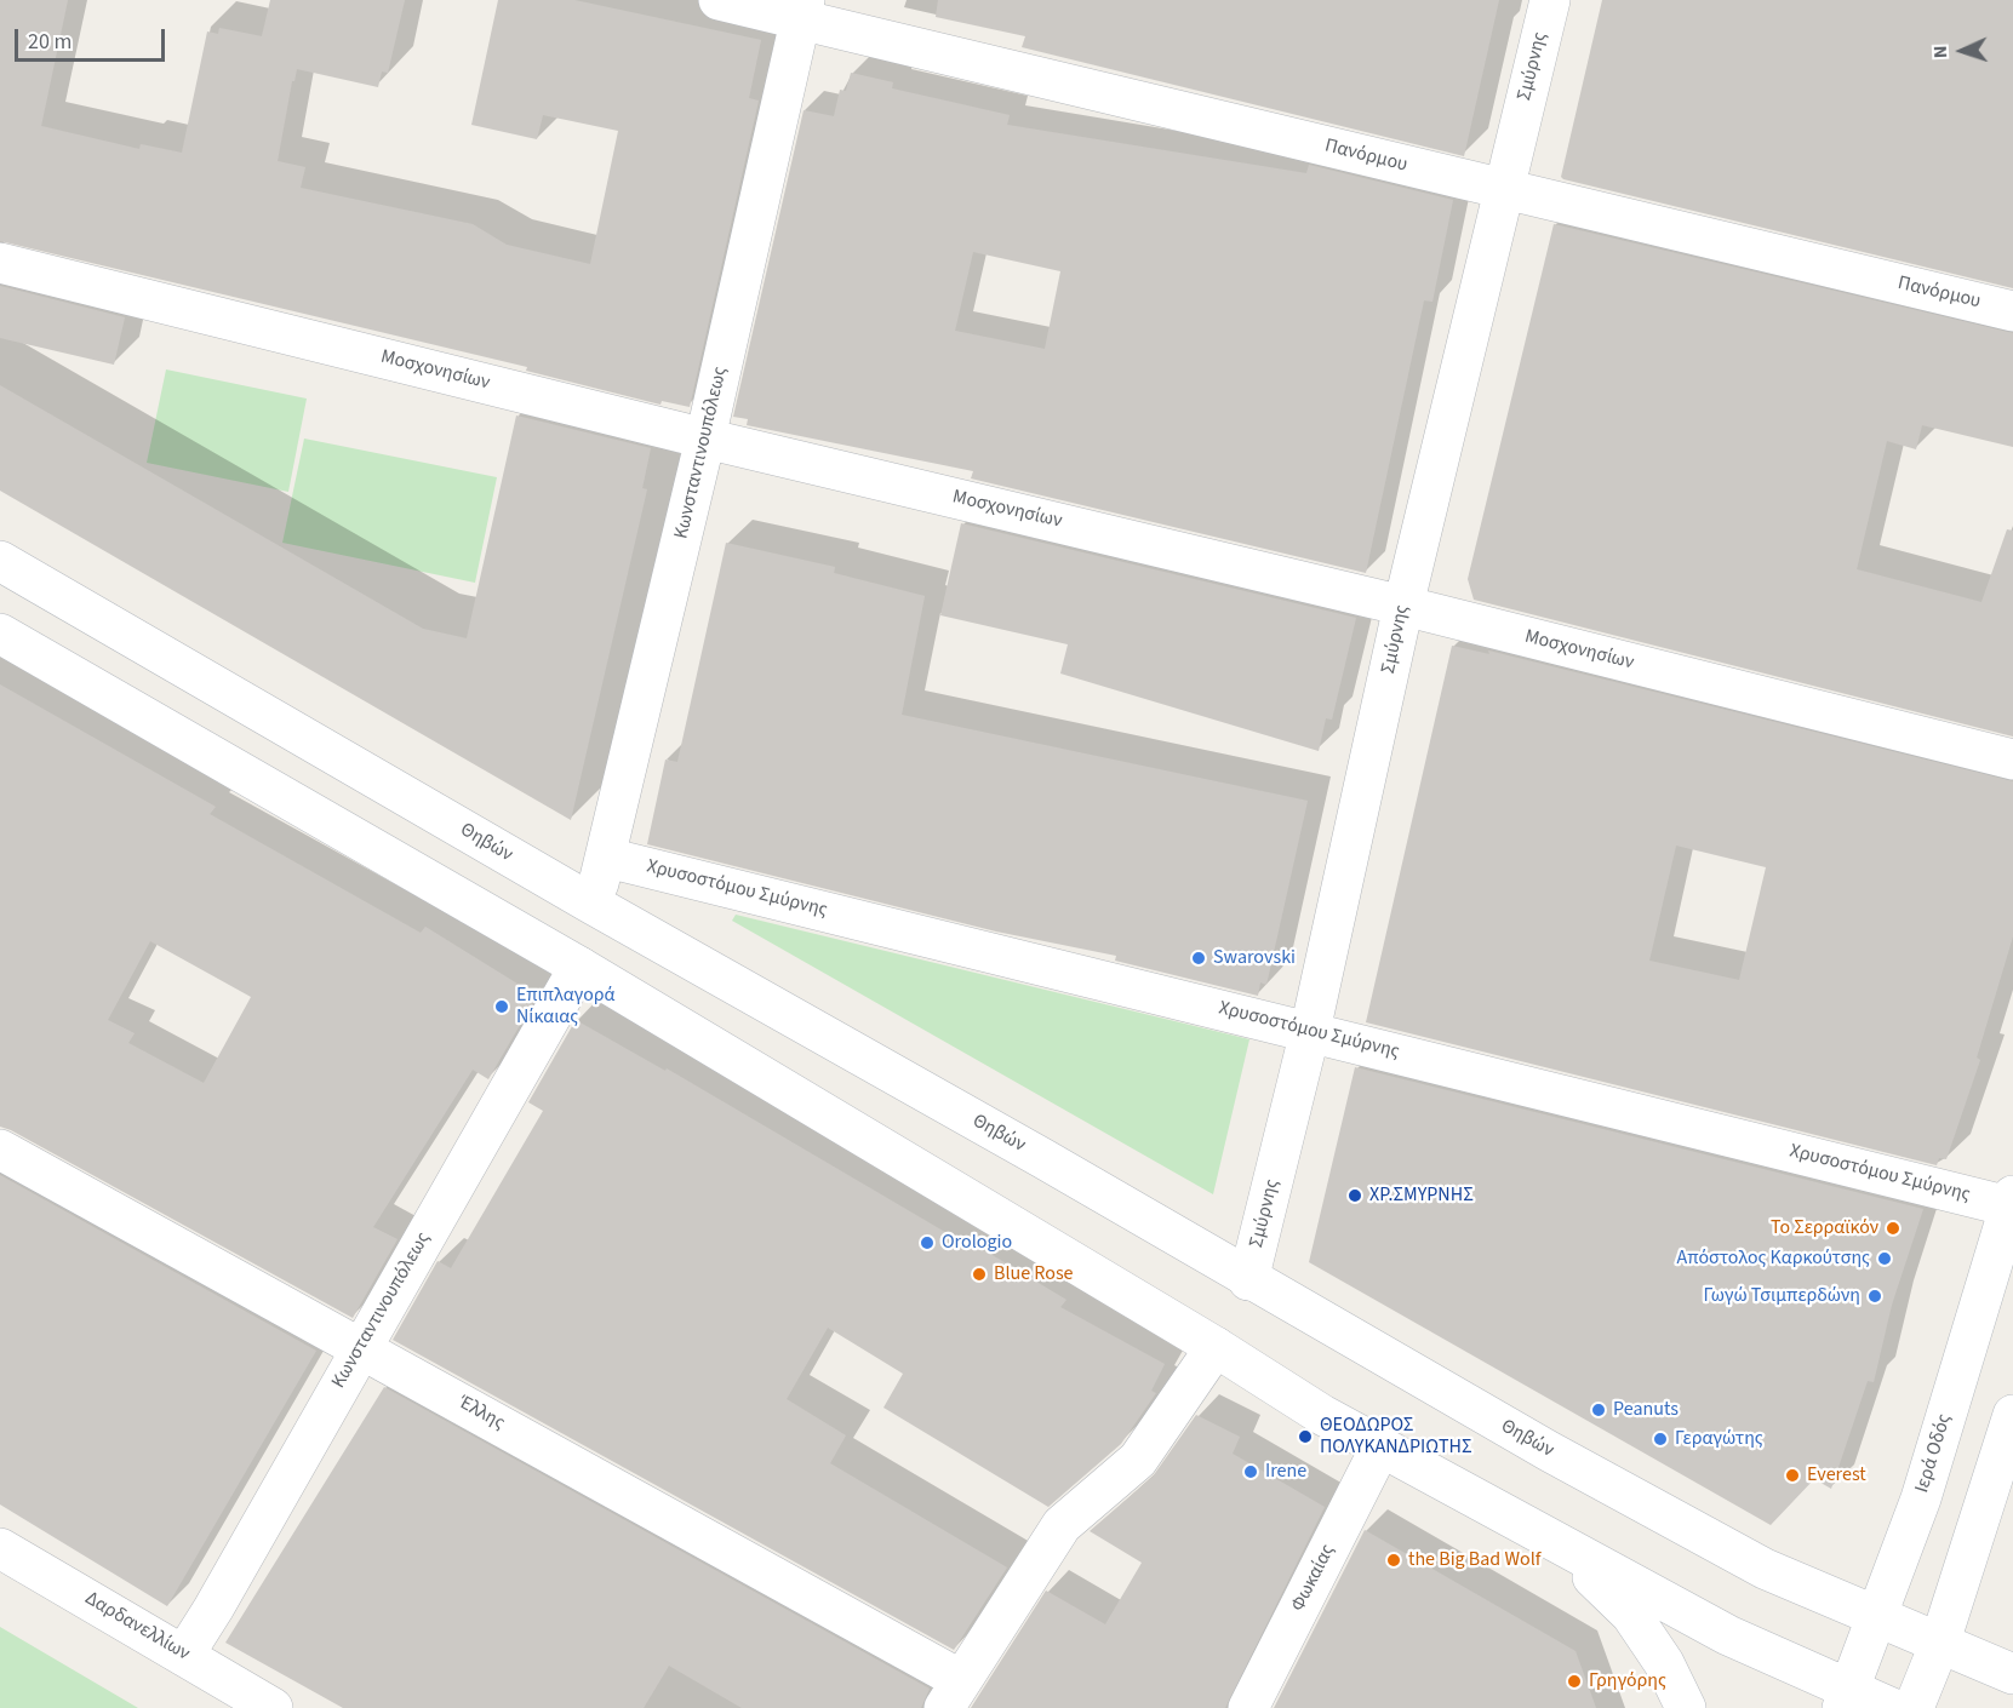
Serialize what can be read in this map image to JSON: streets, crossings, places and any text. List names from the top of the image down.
{
  "streets": {
    "street": [
      "Σμύρνης",
      "Πανόρμου",
      "Μοσχονησίων",
      "Κωνσταντινουπόλεως",
      "Θηβών",
      "Χρυσοστόμου Σμύρνης",
      "Έλλης",
      "Ιερά Οδός",
      "Φωκαίας",
      "Δαρδανελλίων"
    ]
  },
  "crossings": [
    ["Σμύρνης", "Πανόρμου"],
    ["Σμύρνης", "Μοσχονησίων"],
    ["Σμύρνης", "Θηβών"],
    ["Σμύρνης", "Χρυσοστόμου Σμύρνης"],
    ["Πανόρμου", "Κωνσταντινουπόλεως"],
    ["Μοσχονησίων", "Κωνσταντινουπόλεως"],
    ["Κωνσταντινουπόλεως", "Θηβών"],
    ["Κωνσταντινουπόλεως", "Χρυσοστόμου Σμύρνης"],
    ["Κωνσταντινουπόλεως", "Έλλης"],
    ["Κωνσταντινουπόλεως", "Δαρδανελλίων"],
    ["Θηβών", "Ιερά Οδός"],
    ["Χρυσοστόμου Σμύρνης", "Ιερά Οδός"]
  ],
  "places": [
    "Swarovski",
    "Επιπλαγορά Νίκαιας",
    "ΧΡ.ΣΜΥΡΝΗΣ",
    "Το Σερραϊκόν",
    "Orologio",
    "Απόστολος Καρκούτσης",
    "Blue Rose",
    "Γωγώ Τσιμπερδώνη",
    "Peanuts",
    "ΘΕΟΔΩΡΟΣ ΠΟΛΥΚΑΝΔΡΙΩΤΗΣ",
    "Γεραγώτης",
    "Irene",
    "Everest",
    "the Big Bad Wolf",
    "Γρηγόρης"
  ],
  "scale_bar": "20 m",
  "north": "left"
}
